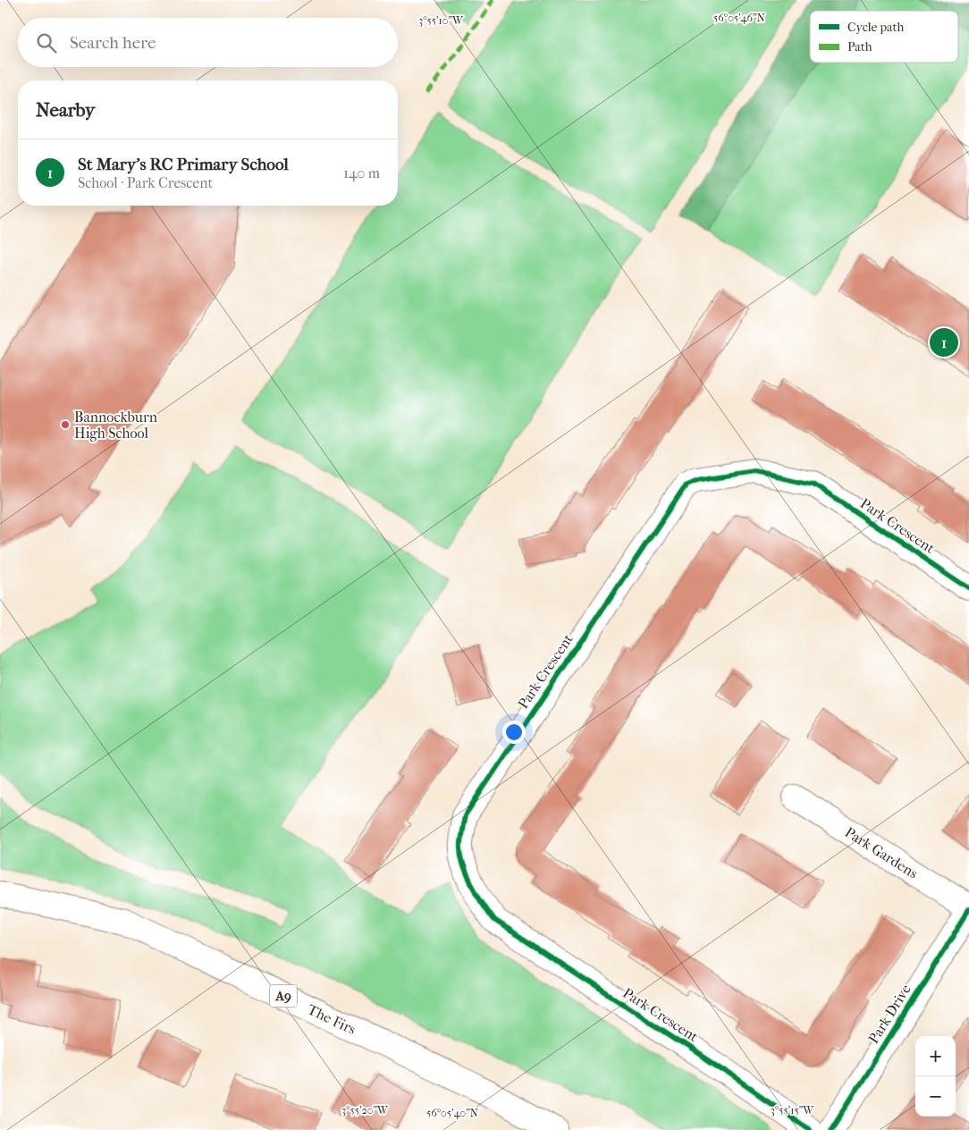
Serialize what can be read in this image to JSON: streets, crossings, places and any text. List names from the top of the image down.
{
  "streets": {
    "street": [
      "Park Crescent",
      "Park Gardens",
      "A9",
      "Park Drive",
      "The Firs"
    ]
  },
  "crossings": [
    ["Park Gardens", "Park Drive"]
  ],
  "places": ["Bannockburn High School"],
  "legend": ["Cycle path", "Path"],
  "page": {
    "search": "Search here",
    "heading": "Nearby",
    "list": [
      {
        "mark": "1",
        "name": "St Mary's RC Primary School",
        "note": "School · Park Crescent",
        "value": "140 m"
      }
    ],
    "pins": "1",
    "map_buttons": ["+", "−"]
  },
  "coordinates": [
    "56°05'46\"N",
    "3°55'10\"W",
    "3°55'20\"W",
    "3°55'15\"W",
    "56°05'40\"N"
  ]
}
